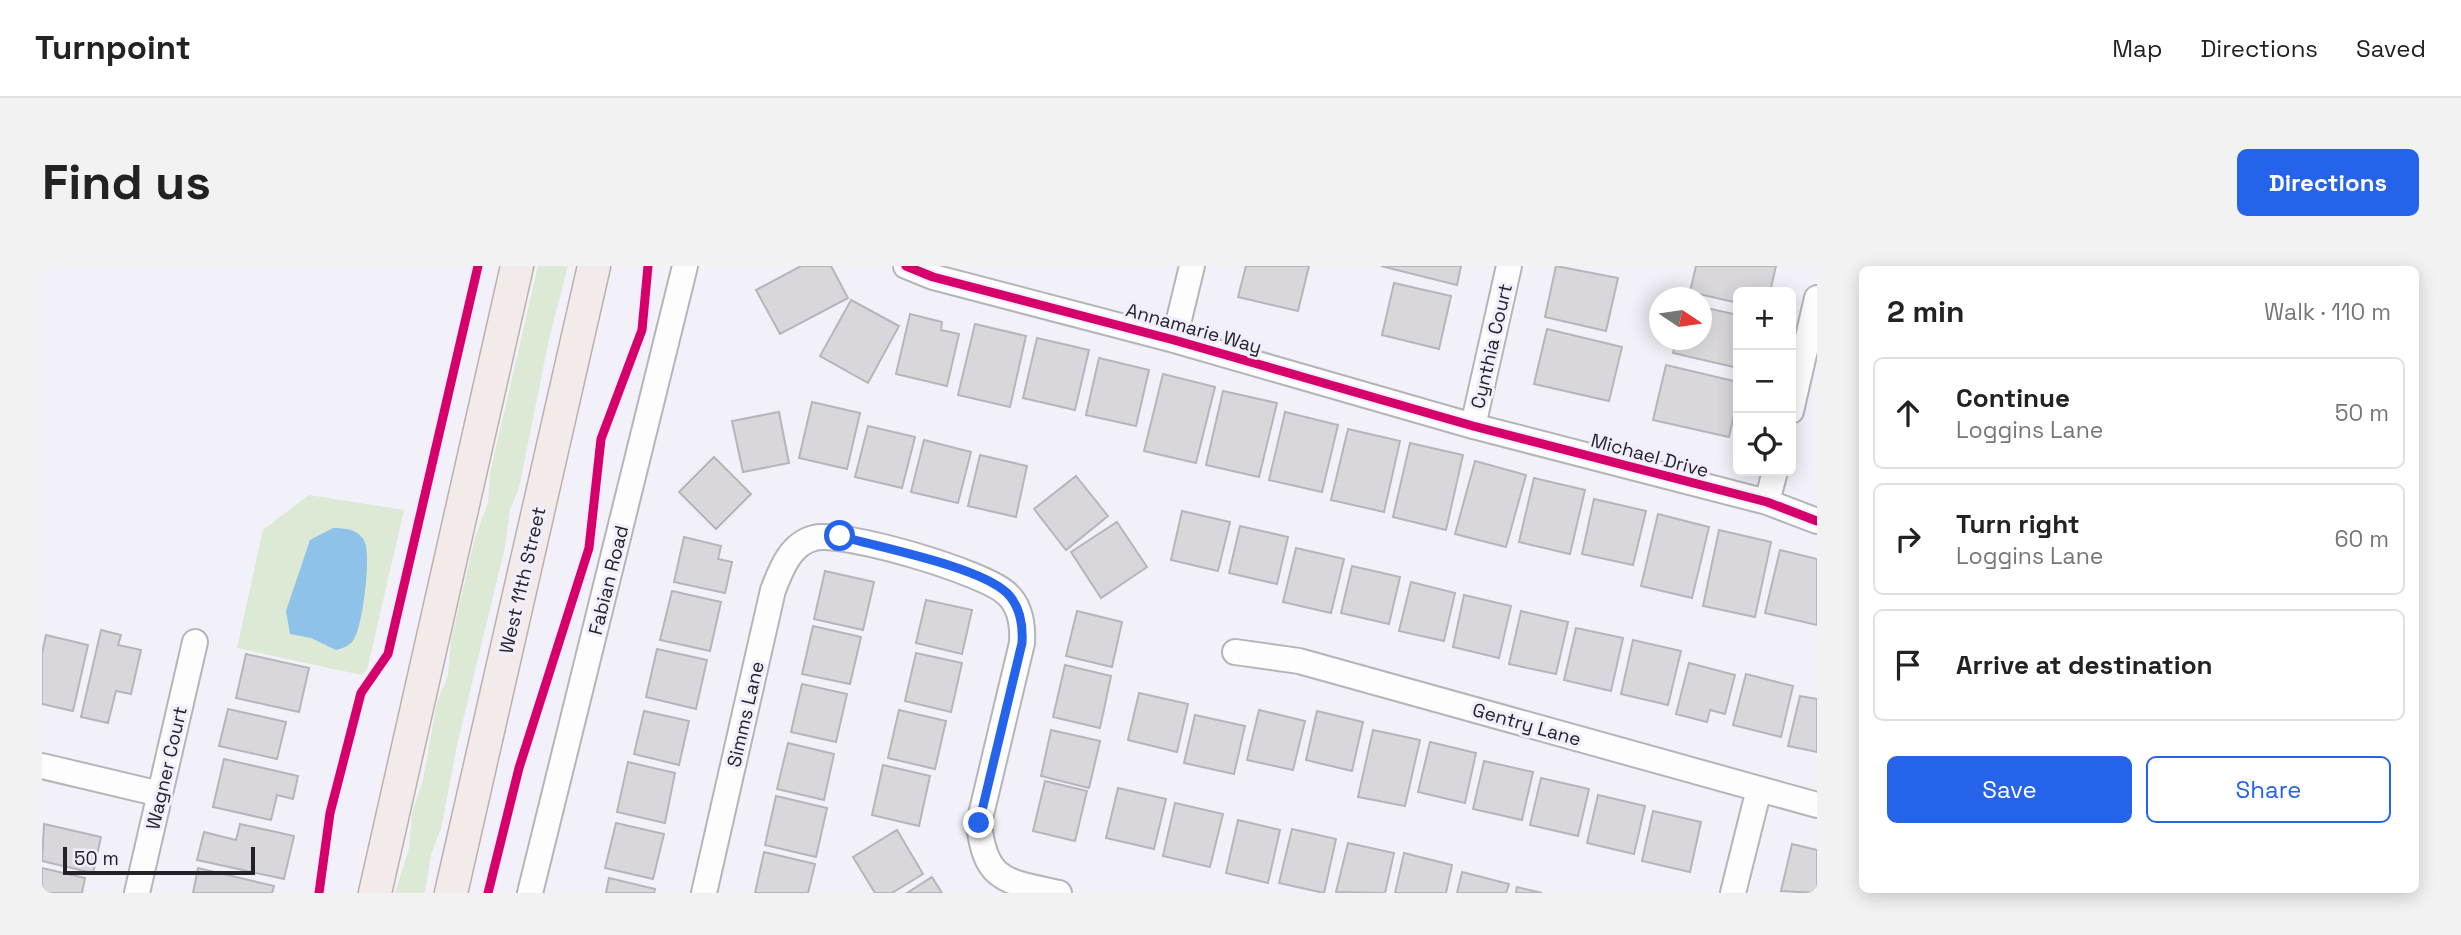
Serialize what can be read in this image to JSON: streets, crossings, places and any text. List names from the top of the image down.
{
  "streets": {
    "main road": ["West 11th Street"],
    "street": [
      "Annamarie Way",
      "Cynthia Court",
      "Michael Drive",
      "Fabian Road",
      "Simms Lane",
      "Gentry Lane",
      "Wagner Court"
    ]
  },
  "crossings": [
    ["Annamarie Way", "Cynthia Court"],
    ["Annamarie Way", "Michael Drive"],
    ["Cynthia Court", "Michael Drive"]
  ],
  "scale_bar": "50 m",
  "north": "right",
  "page": {
    "header": "Turnpoint",
    "nav": ["Map", "Directions", "Saved"],
    "buttons": [
      "Directions",
      ["Save", "Share"]
    ],
    "title": "Find us",
    "heading": ["2 min", "Walk · 110 m"],
    "map_buttons": ["+", "−"],
    "list": [
      ["Continue", "Loggins Lane", "50 m"],
      ["Turn right", "Loggins Lane", "60 m"],
      "Arrive at destination"
    ],
    "scale": "50 m"
  }
}
